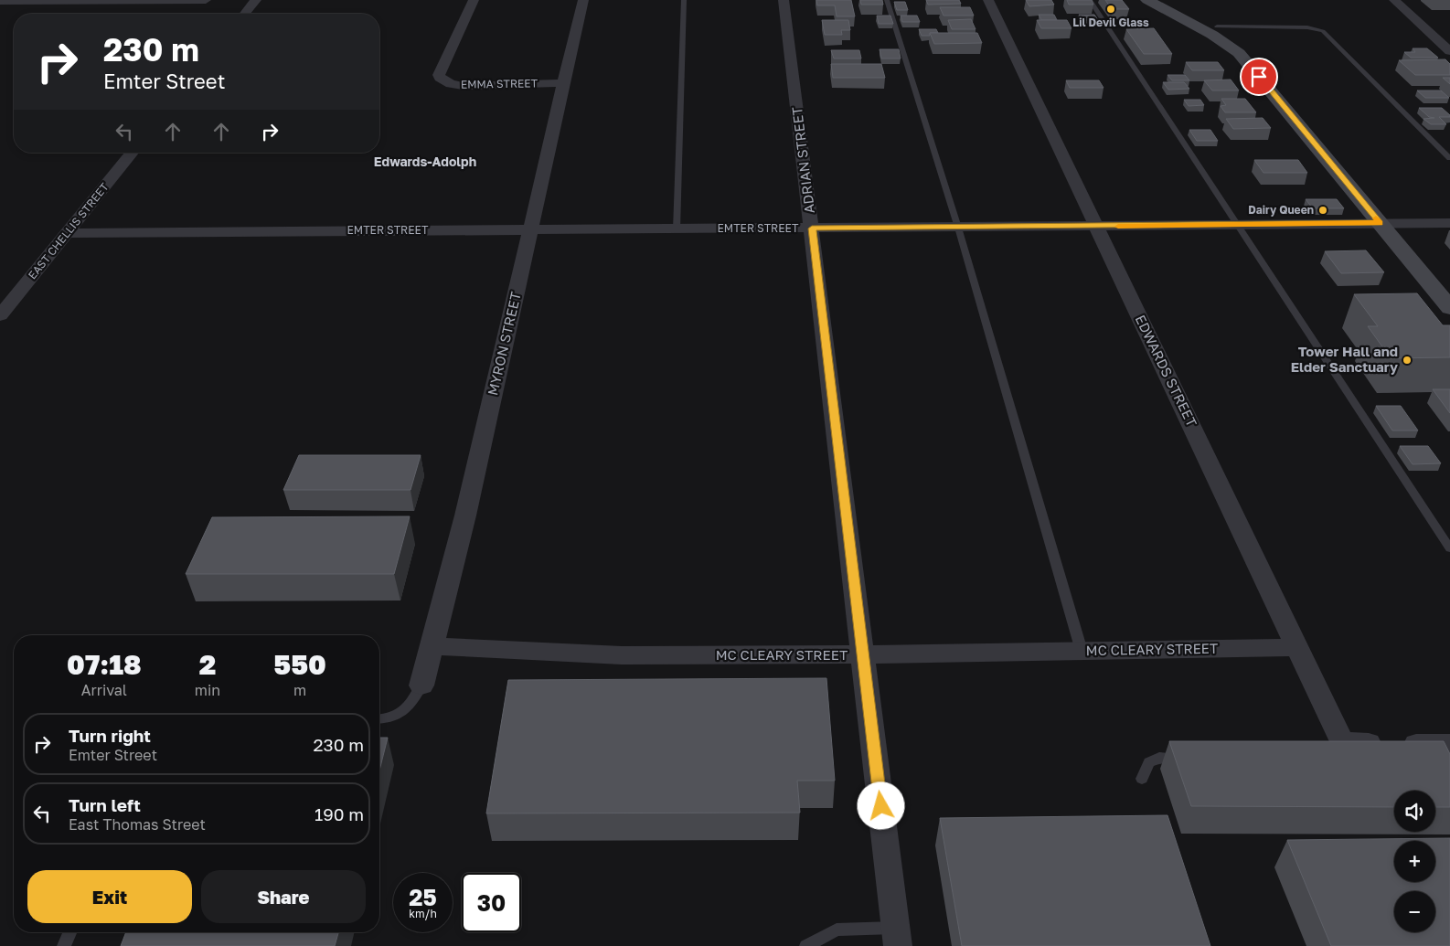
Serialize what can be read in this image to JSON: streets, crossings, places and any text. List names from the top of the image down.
{
  "streets": {
    "street": [
      "EMMA STREET",
      "ADRIAN STREET",
      "EMTER STREET",
      "EAST CHELLIS STREET",
      "MYRON STREET",
      "EDWARDS STREET",
      "MC CLEARY STREET"
    ]
  },
  "crossings": [
    ["EMMA STREET", "MYRON STREET"],
    ["ADRIAN STREET", "EMTER STREET"],
    ["ADRIAN STREET", "MC CLEARY STREET"],
    ["EMTER STREET", "EAST CHELLIS STREET"],
    ["EMTER STREET", "MYRON STREET"],
    ["EMTER STREET", "EDWARDS STREET"],
    ["MYRON STREET", "MC CLEARY STREET"],
    ["EDWARDS STREET", "MC CLEARY STREET"]
  ],
  "districts": ["Edwards-Adolph"],
  "places": ["Lil Devil Glass", "Dairy Queen", "Tower Hall and Elder Sanctuary"],
  "page": {
    "turn": ["230 m", "Emter Street"],
    "eta": [
      "07:18",
      "Arrival",
      "2",
      "min",
      "550",
      "m"
    ],
    "list": [
      {
        "name": "Turn right",
        "note": "Emter Street",
        "value": "230 m"
      },
      {
        "name": "Turn left",
        "note": "East Thomas Street",
        "value": "190 m"
      }
    ],
    "map_buttons": ["+", "−"],
    "buttons": ["Exit", "Share"],
    "speed": "25 km/h",
    "limit": "30"
  }
}
